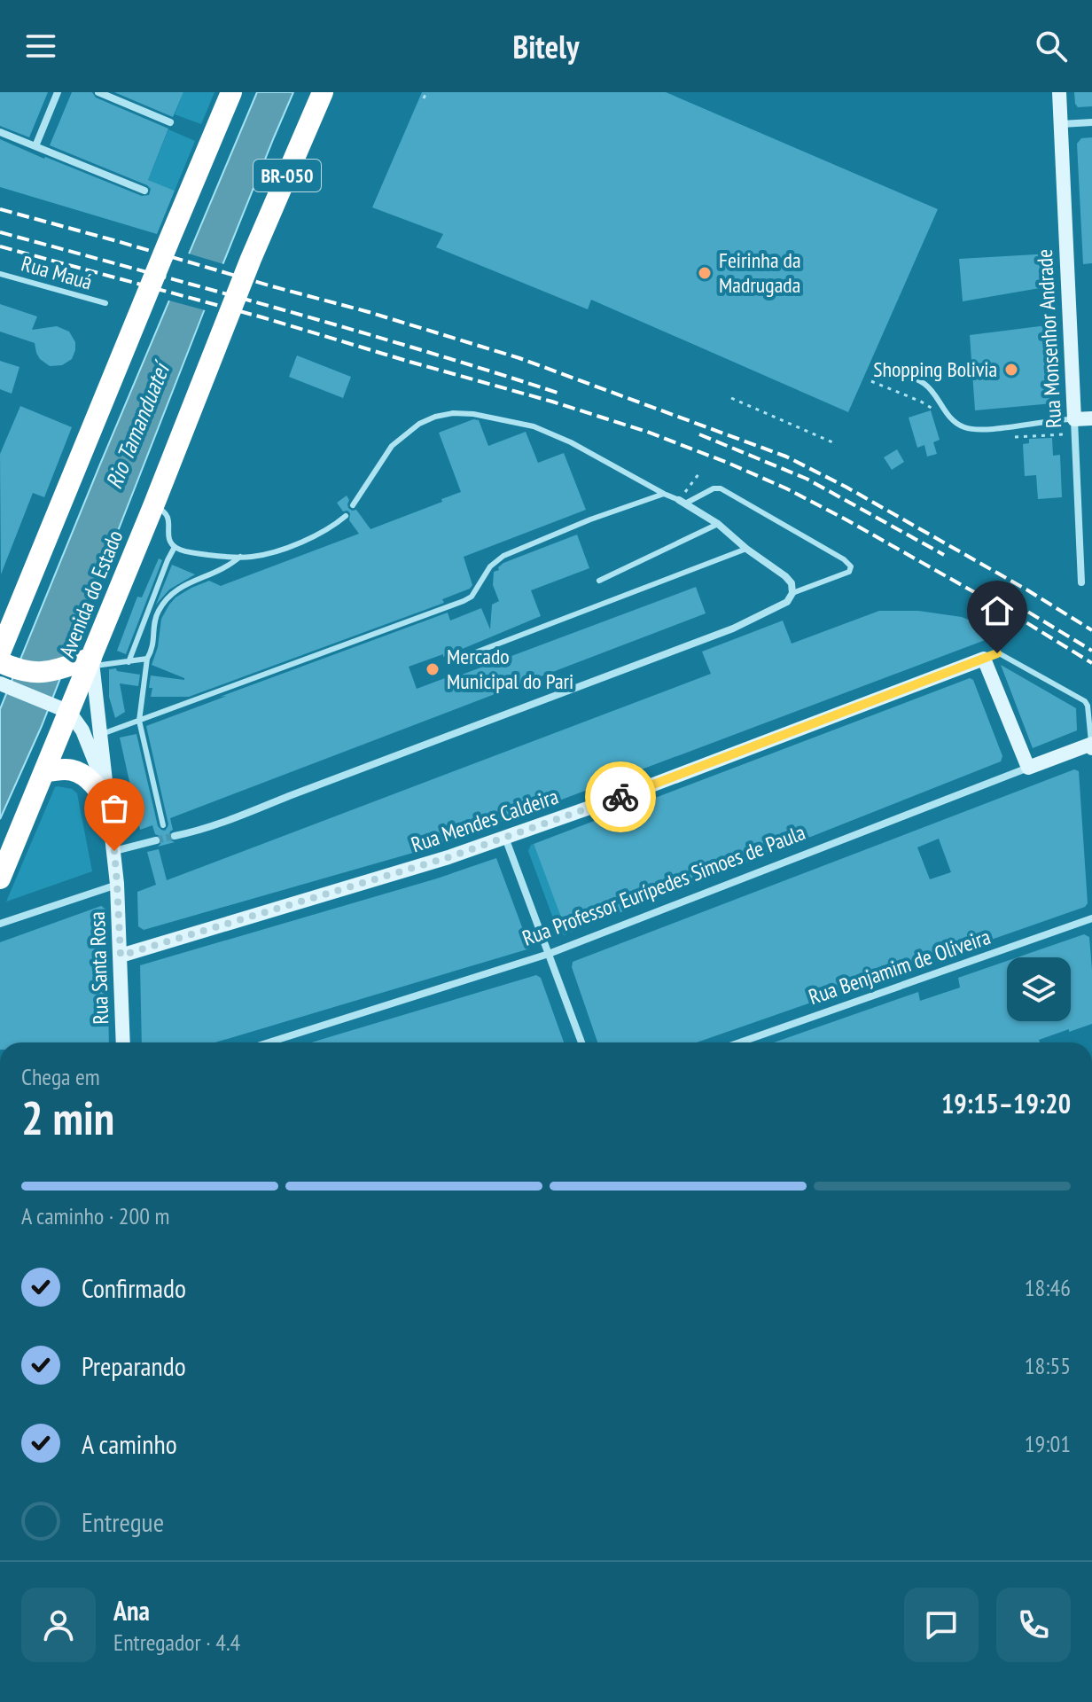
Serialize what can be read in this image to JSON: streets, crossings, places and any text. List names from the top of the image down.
{
  "streets": {
    "highway": ["BR-050", "Avenida do Estado"],
    "street": [
      "Rua Monsenhor Andrade",
      "Rua Mendes Caldeira",
      "Rua Professor Eurípedes Simoes de Paula",
      "Rua Benjamim de Oliveira",
      "Rua Santa Rosa"
    ],
    "lane": ["Rua Mauá"]
  },
  "crossings": [
    ["Rua Mendes Caldeira", "Rua Professor Eurípedes Simoes de Paula"],
    ["Rua Mendes Caldeira", "Rua Santa Rosa"]
  ],
  "water": ["Rio Tamanduateí"],
  "places": ["Feirinha da Madrugada", "Shopping Bolivia", "Mercado Municipal do Pari"],
  "page": {
    "header": "Bitely",
    "heading": ["2 min", "Chega em", "19:15–19:20"],
    "panel": ["Ana", "Entregador · 4.4"],
    "bar": "A caminho · 200 m",
    "list": [
      ["Confirmado", "18:46"],
      ["Preparando", "18:55"],
      ["A caminho", "19:01"],
      "Entregue"
    ]
  }
}
